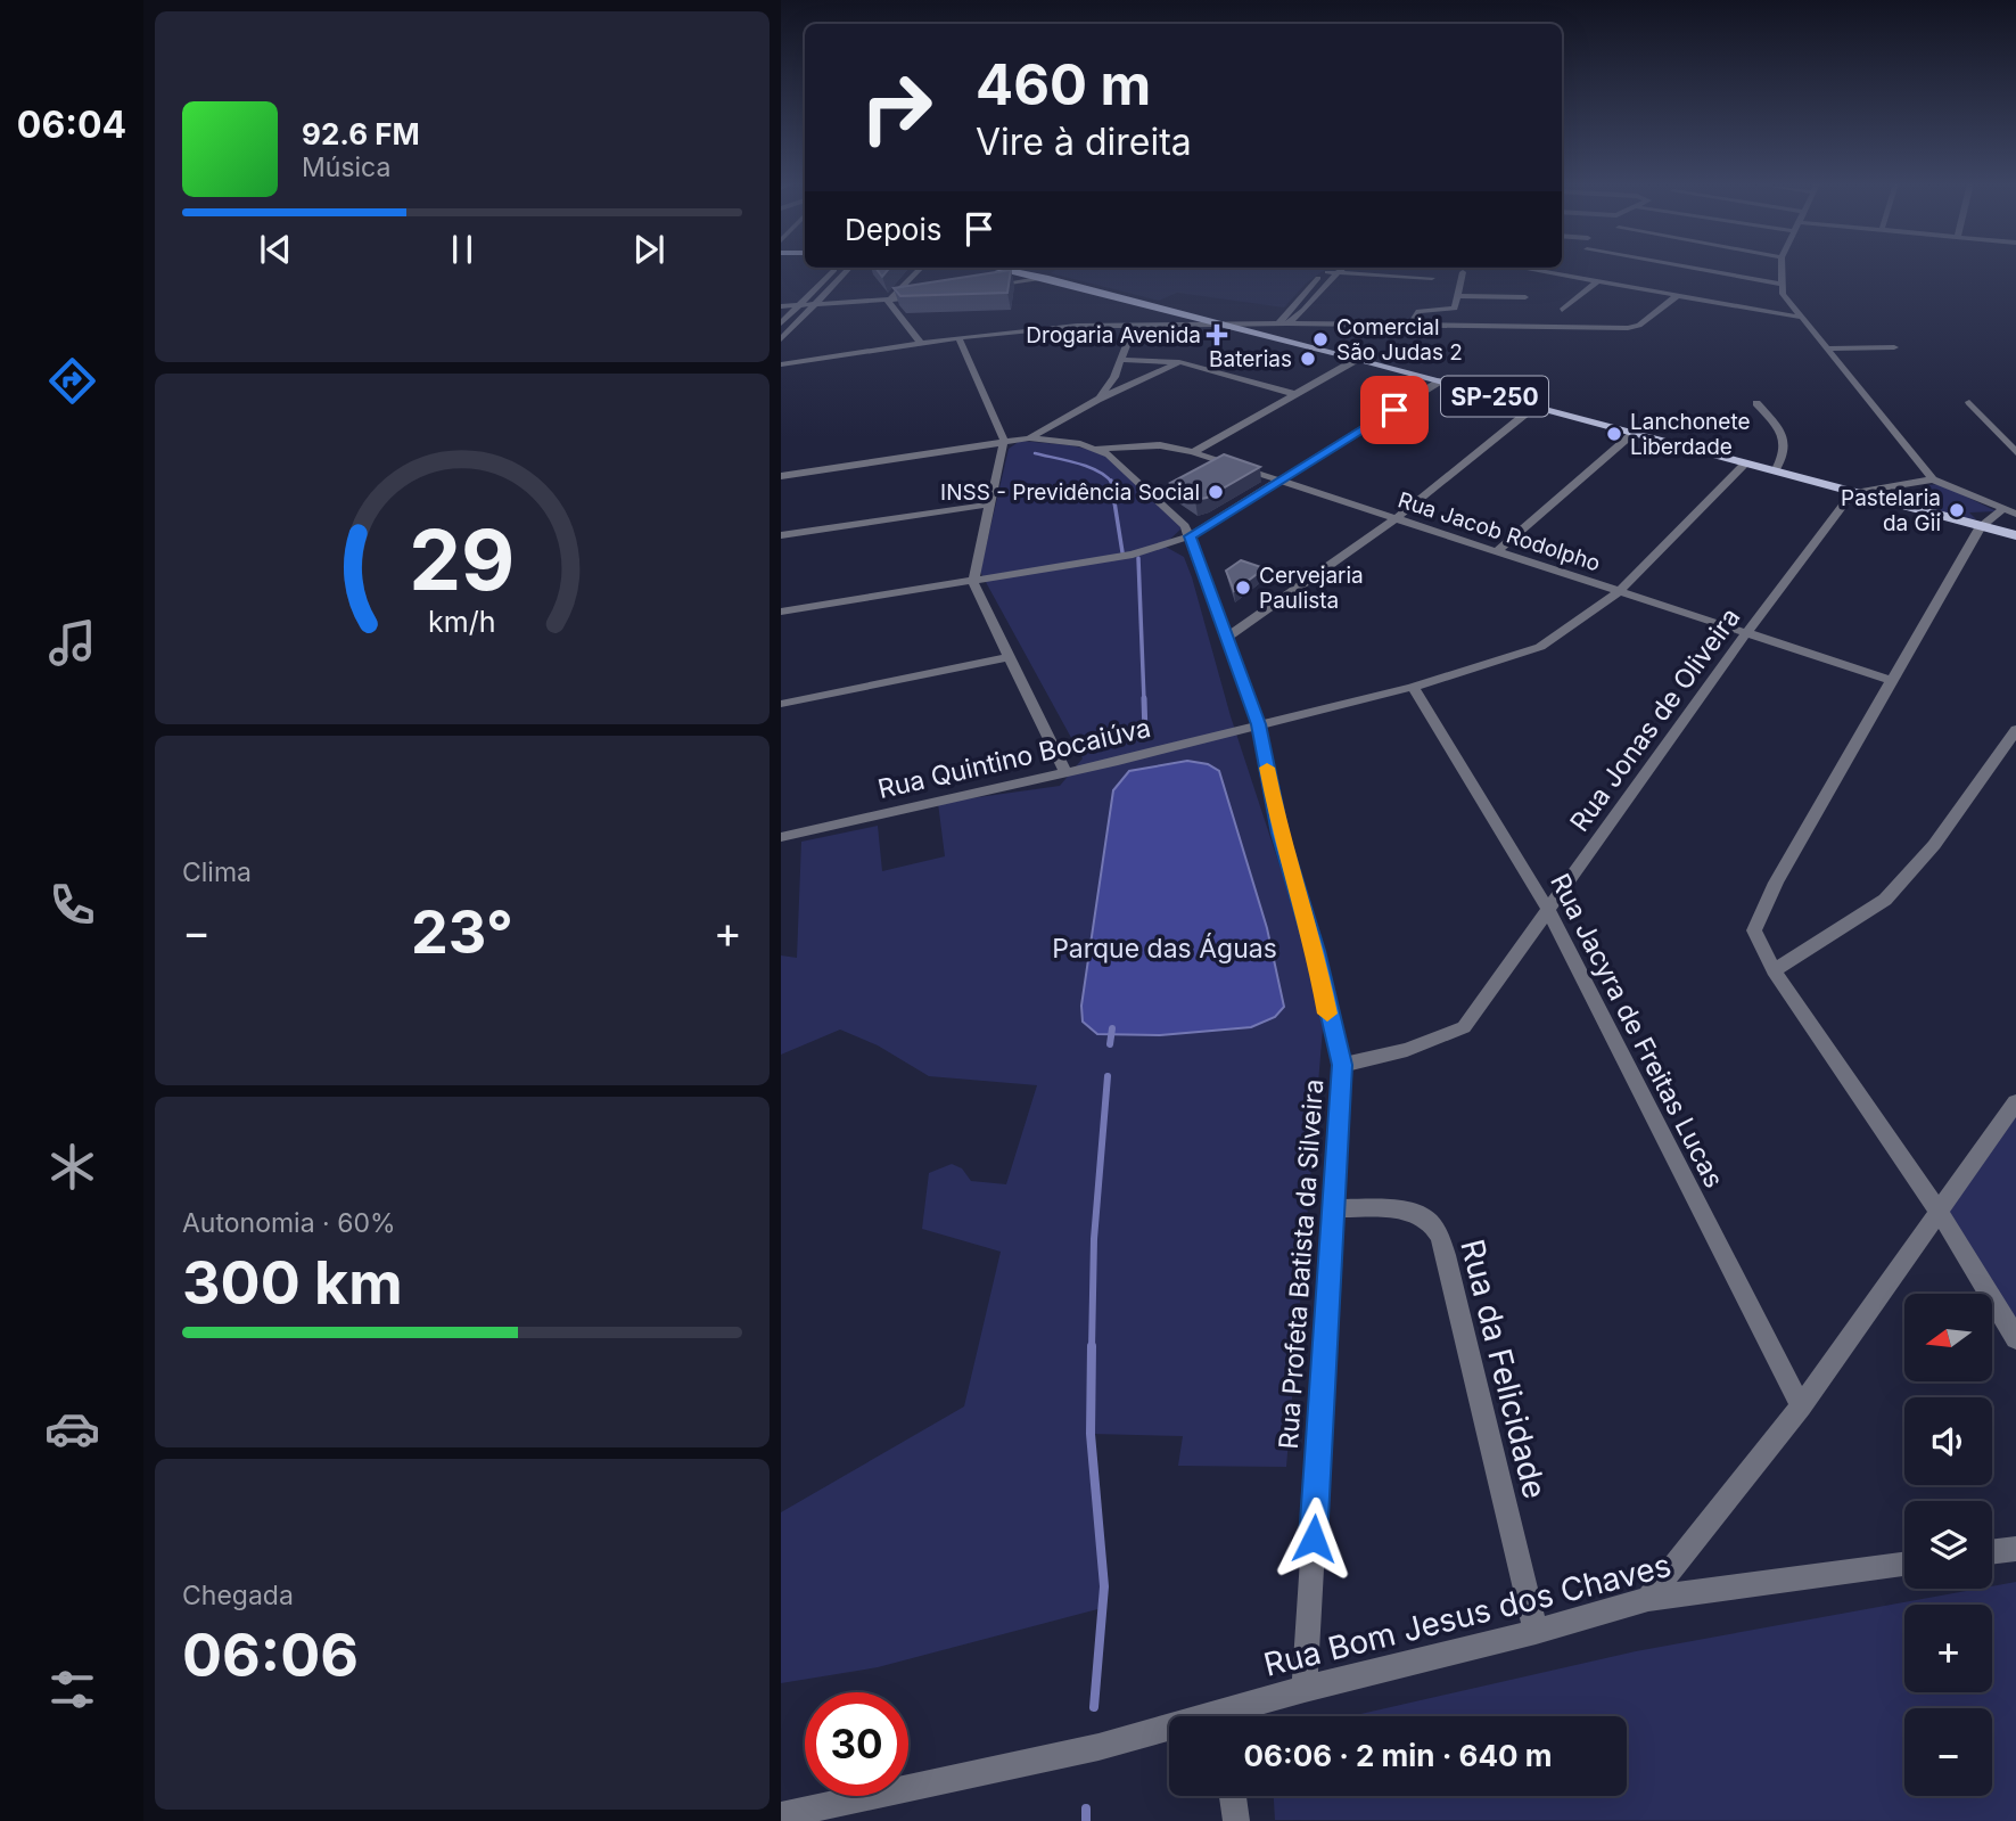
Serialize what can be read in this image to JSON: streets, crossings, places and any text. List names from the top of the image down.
{
  "streets": {
    "main road": ["SP-250"],
    "street": [
      "Rua Jacob Rodolpho",
      "Rua Jonas de Oliveira",
      "Rua Quintino Bocaiúva",
      "Rua Jacyra de Freitas Lucas",
      "Rua Profeta Batista da Silveira",
      "Rua da Felicidade",
      "Rua Bom Jesus dos Chaves"
    ]
  },
  "crossings": [
    ["SP-250", "Rua Jonas de Oliveira"],
    ["SP-250", "Rua Quintino Bocaiúva"],
    ["Rua Jacob Rodolpho", "Rua Jonas de Oliveira"],
    ["Rua Jacob Rodolpho", "Rua Quintino Bocaiúva"],
    ["Rua Jacob Rodolpho", "Rua Profeta Batista da Silveira"],
    ["Rua Jonas de Oliveira", "Rua Jacyra de Freitas Lucas"],
    ["Rua Jonas de Oliveira", "Rua Profeta Batista da Silveira"],
    ["Rua Quintino Bocaiúva", "Rua Jacyra de Freitas Lucas"],
    ["Rua Quintino Bocaiúva", "Rua Profeta Batista da Silveira"],
    ["Rua Profeta Batista da Silveira", "Rua da Felicidade"],
    ["Rua Profeta Batista da Silveira", "Rua Bom Jesus dos Chaves"],
    ["Rua da Felicidade", "Rua Bom Jesus dos Chaves"]
  ],
  "parks": ["Parque das Águas"],
  "places": {
    "health": ["Drogaria Avenida"],
    "other": [
      "Comercial São Judas 2",
      "Baterias",
      "Lanchonete Liberdade",
      "INSS - Previdência Social",
      "Pastelaria da Gii",
      "Cervejaria Paulista"
    ]
  },
  "north": "left",
  "page": {
    "tabs": "06:04",
    "turn": ["460 m", "Vire à direita"],
    "song": ["92.6 FM", "Música"],
    "then": "Depois",
    "tile": [
      "Clima",
      ["Autonomia · 60%", "300 km"],
      ["Chegada", "06:06"]
    ],
    "heat": ["−", "23°", "+"],
    "map_buttons": ["+", "−"],
    "limit": "30",
    "trip": "06:06 · 2 min · 640 m",
    "gauge": ["29", "km/h"]
  }
}
